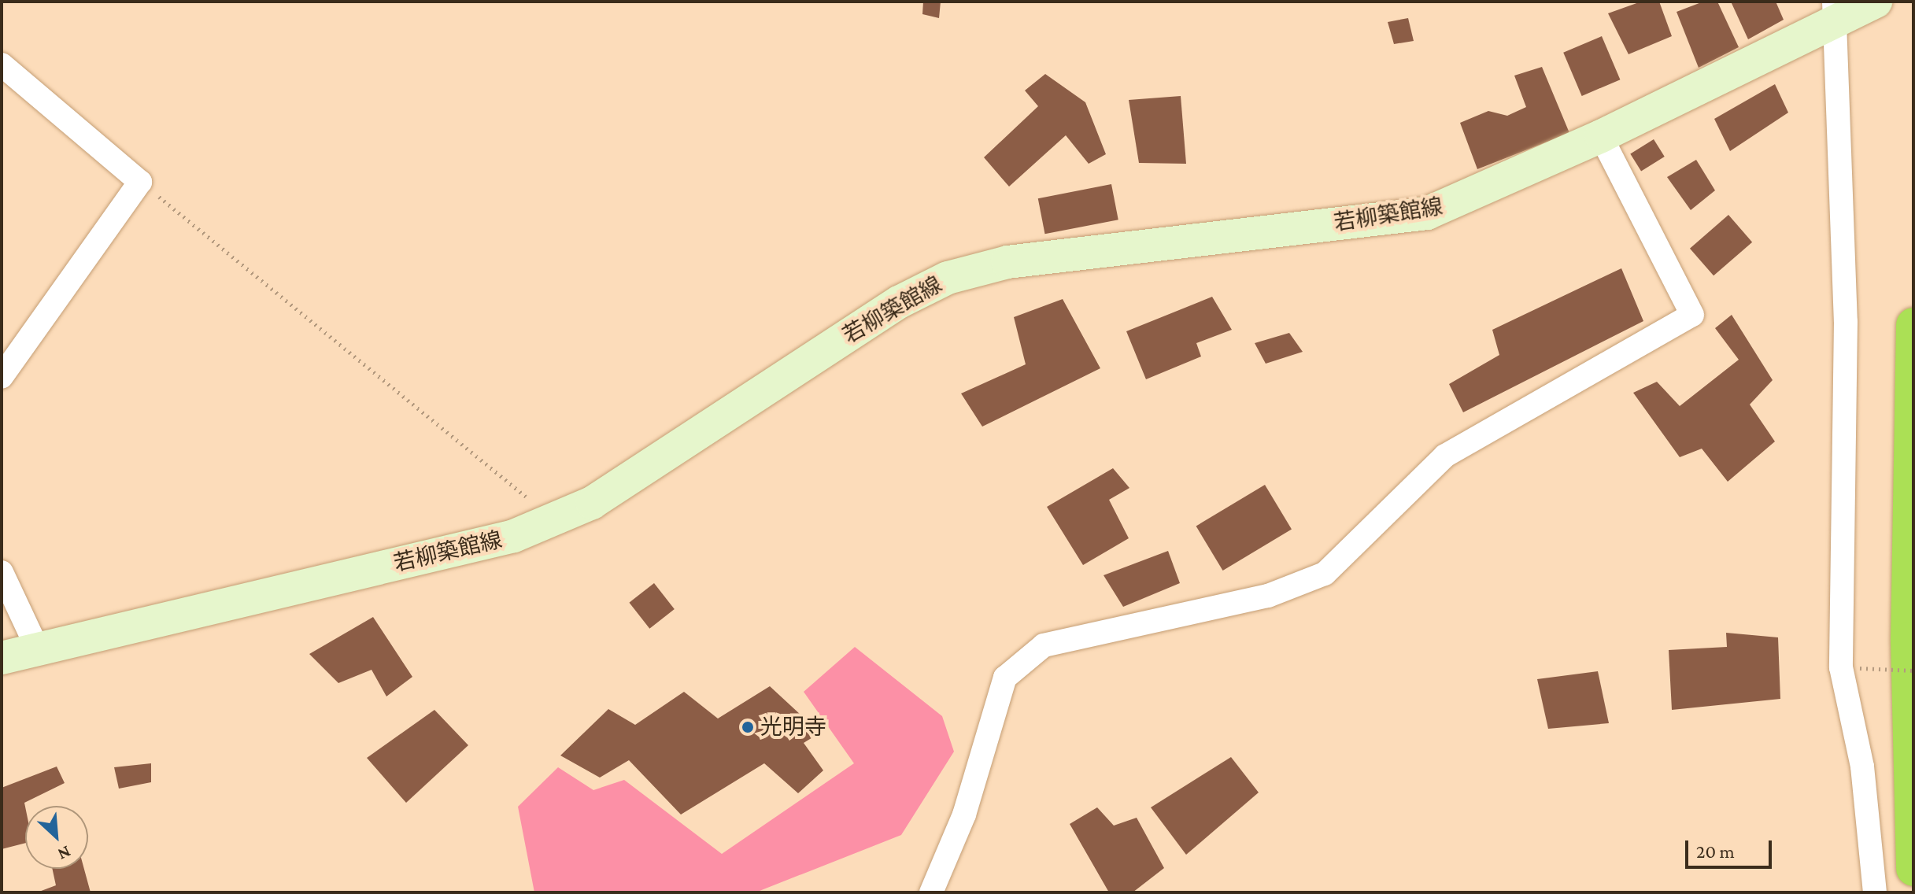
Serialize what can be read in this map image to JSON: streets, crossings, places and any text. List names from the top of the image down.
{
  "streets": {
    "main road": ["若柳築館線"]
  },
  "places": ["光明寺"],
  "scale_bar": "20 m",
  "north": "bottom right"
}
